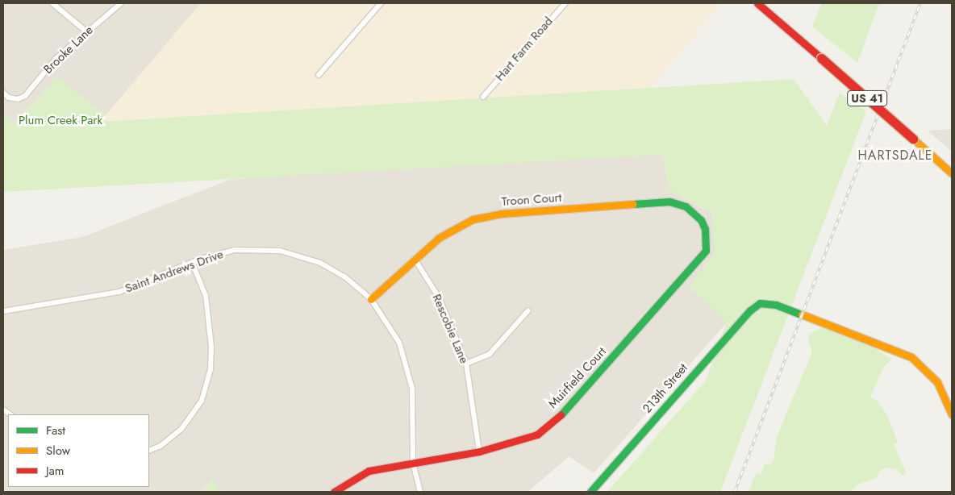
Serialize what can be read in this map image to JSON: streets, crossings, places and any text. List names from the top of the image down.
{
  "streets": {
    "main road": [
      "US 41",
      "Troon Court",
      "Muirfield Court",
      "213th Street"
    ],
    "street": [
      "Hart Farm Road",
      "Brooke Lane",
      "Saint Andrews Drive",
      "Rescobie Lane"
    ]
  },
  "crossings": [
    ["Troon Court", "Saint Andrews Drive"],
    ["Troon Court", "Rescobie Lane"],
    ["Troon Court", "Muirfield Court"],
    ["Saint Andrews Drive", "Muirfield Court"],
    ["Rescobie Lane", "Muirfield Court"]
  ],
  "districts": ["HARTSDALE"],
  "parks": ["Plum Creek Park"],
  "legend": ["Fast", "Slow", "Jam"]
}
